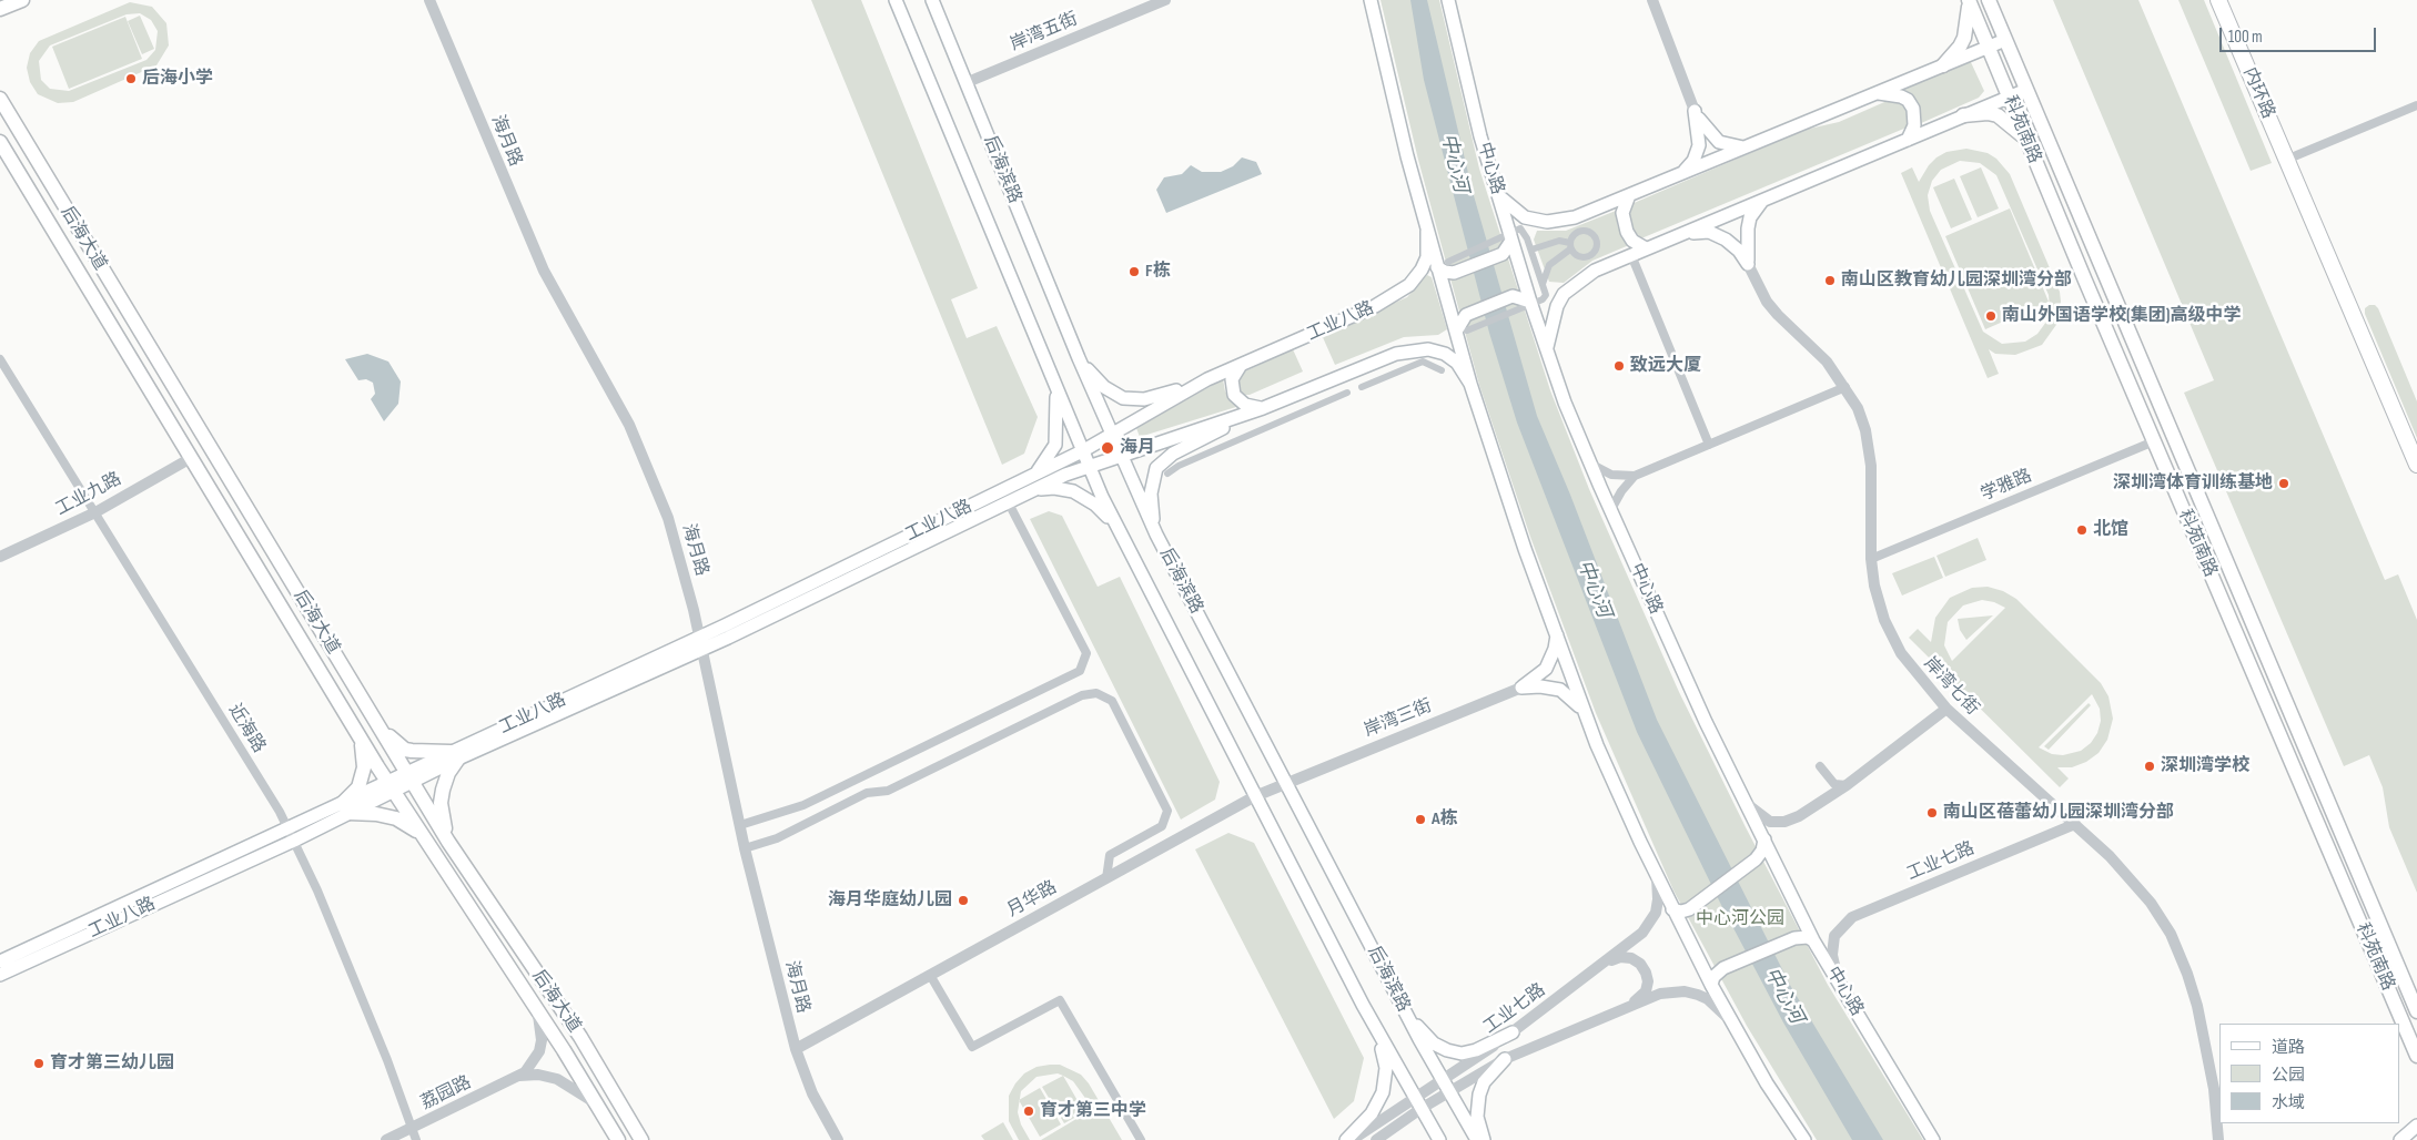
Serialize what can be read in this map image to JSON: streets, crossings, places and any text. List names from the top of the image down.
{
  "streets": {
    "highway": ["内环路"],
    "main road": [
      "科苑南路",
      "中心路",
      "后海滨路",
      "后海大道",
      "工业八路"
    ],
    "street": [
      "岸湾五街",
      "海月路",
      "学雅路",
      "工业九路",
      "岸湾七街",
      "岸湾三街",
      "近海路",
      "工业七路",
      "月华路",
      "荔园路"
    ]
  },
  "crossings": [
    ["岸湾五街", "后海滨路"],
    ["科苑南路", "学雅路"],
    ["海月路", "工业八路"],
    ["海月路", "月华路"],
    ["中心路", "工业七路"],
    ["后海滨路", "工业八路"],
    ["后海滨路", "岸湾三街"],
    ["后海滨路", "工业七路"],
    ["后海滨路", "月华路"],
    ["后海大道", "工业八路"],
    ["后海大道", "工业九路"],
    ["后海大道", "荔园路"],
    ["工业八路", "近海路"],
    ["学雅路", "岸湾七街"],
    ["工业九路", "近海路"],
    ["岸湾七街", "工业七路"],
    ["岸湾三街", "月华路"],
    ["近海路", "荔园路"]
  ],
  "water": ["中心河"],
  "parks": ["中心河公园"],
  "places": [
    "后海小学",
    "F栋",
    "南山区教育幼儿园深圳湾分部",
    "南山外国语学校(集团)高级中学",
    "致远大厦",
    "海月",
    "深圳湾体育训练基地",
    "北馆",
    "深圳湾学校",
    "南山区蓓蕾幼儿园深圳湾分部",
    "A栋",
    "海月华庭幼儿园",
    "育才第三幼儿园",
    "育才第三中学"
  ],
  "legend": ["道路", "公园", "水域"],
  "scale_bar": "100 m"
}
